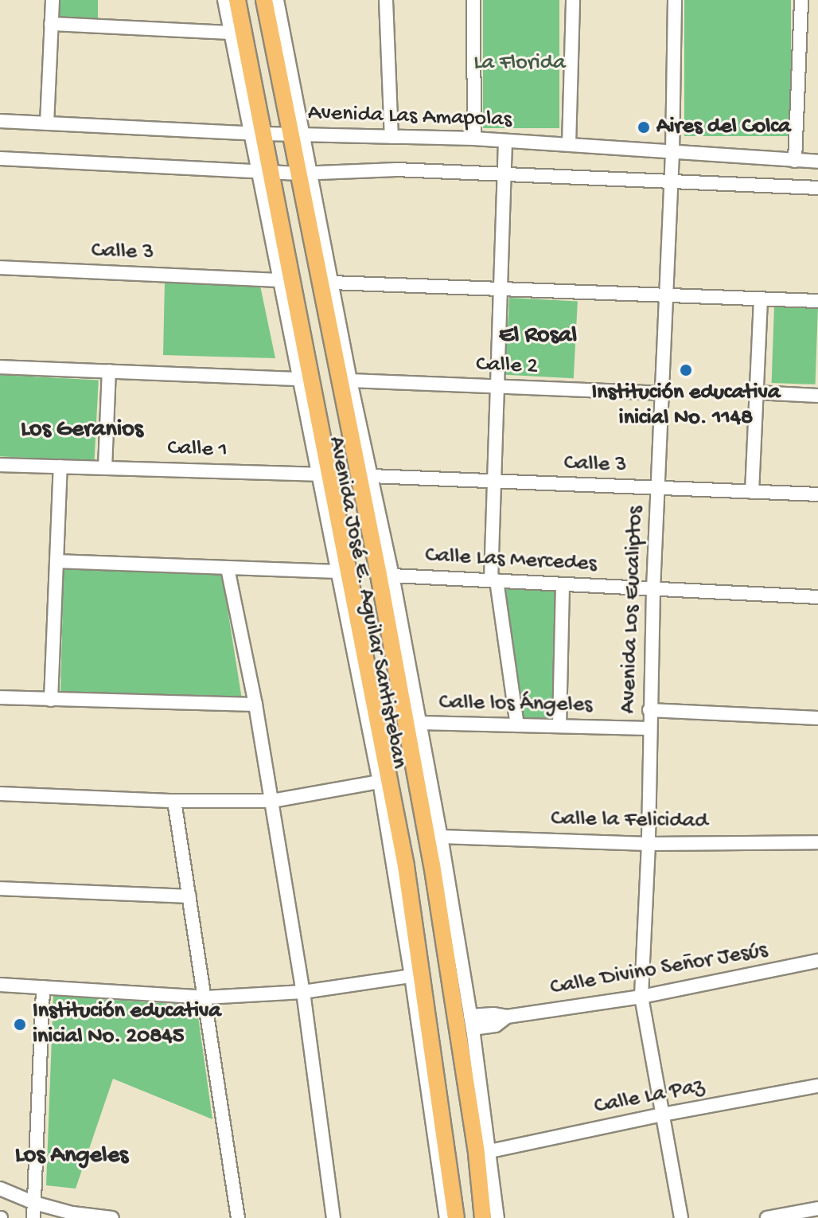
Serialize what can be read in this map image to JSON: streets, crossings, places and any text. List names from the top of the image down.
{
  "streets": {
    "main road": ["Avenida José E. Aguilar Santisteban"],
    "street": [
      "Avenida Las Amapolas",
      "Calle 3",
      "Calle 2",
      "Calle 1",
      "Calle Las Mercedes",
      "Avenida Los Eucaliptos",
      "Calle los Ángeles",
      "Calle la Felicidad",
      "Calle Divino Señor Jesús",
      "Calle La Paz"
    ]
  },
  "crossings": [
    ["Avenida Las Amapolas", "Avenida José E. Aguilar Santisteban"],
    ["Avenida Las Amapolas", "Avenida Los Eucaliptos"],
    ["Calle 3", "Avenida José E. Aguilar Santisteban"],
    ["Calle 3", "Avenida Los Eucaliptos"],
    ["Calle 2", "Avenida José E. Aguilar Santisteban"],
    ["Calle 2", "Avenida Los Eucaliptos"],
    ["Calle 1", "Avenida José E. Aguilar Santisteban"],
    ["Calle Las Mercedes", "Avenida José E. Aguilar Santisteban"],
    ["Calle Las Mercedes", "Avenida Los Eucaliptos"],
    ["Avenida José E. Aguilar Santisteban", "Calle los Ángeles"],
    ["Avenida José E. Aguilar Santisteban", "Calle la Felicidad"],
    ["Avenida José E. Aguilar Santisteban", "Calle Divino Señor Jesús"],
    ["Avenida José E. Aguilar Santisteban", "Calle La Paz"],
    ["Avenida Los Eucaliptos", "Calle los Ángeles"],
    ["Avenida Los Eucaliptos", "Calle la Felicidad"],
    ["Avenida Los Eucaliptos", "Calle Divino Señor Jesús"],
    ["Avenida Los Eucaliptos", "Calle La Paz"]
  ],
  "districts": ["El Rosal", "Los Geranios", "Los Angeles"],
  "parks": ["La Florida"],
  "places": ["Aires del Colca", "Institución educativa inicial No. 1148", "Institución educativa inicial No. 20845"]
}
